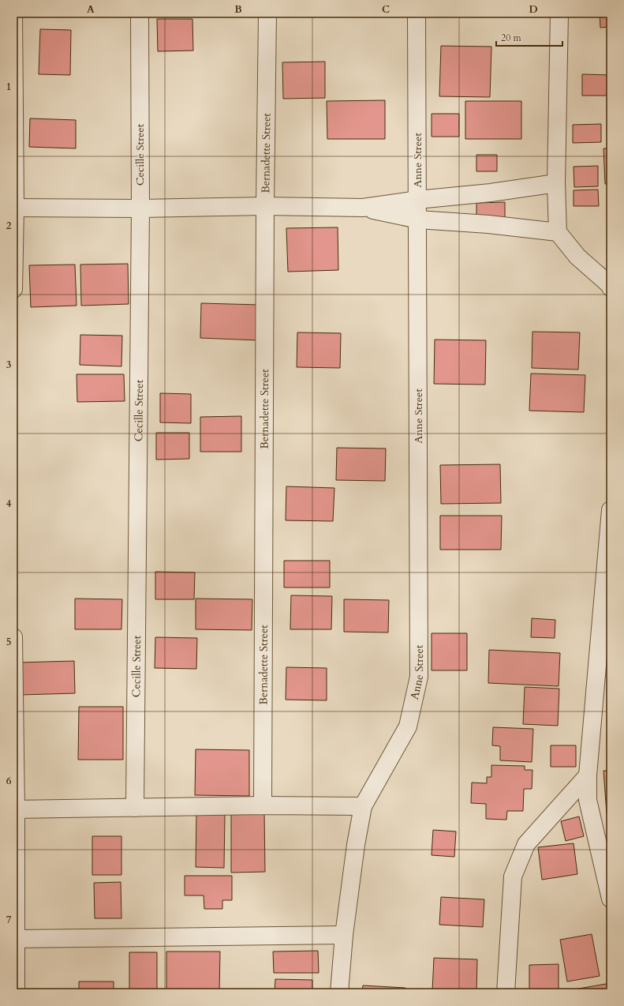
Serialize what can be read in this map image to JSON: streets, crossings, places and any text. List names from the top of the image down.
{
  "streets": {
    "street": ["Bernadette Street", "Cecille Street", "Anne Street"]
  },
  "scale_bar": "20 m",
  "grid": {
    "columns": [
      "A",
      "B",
      "C",
      "D"
    ],
    "rows": [
      "1",
      "2",
      "3",
      "4",
      "5",
      "6",
      "7"
    ]
  }
}
